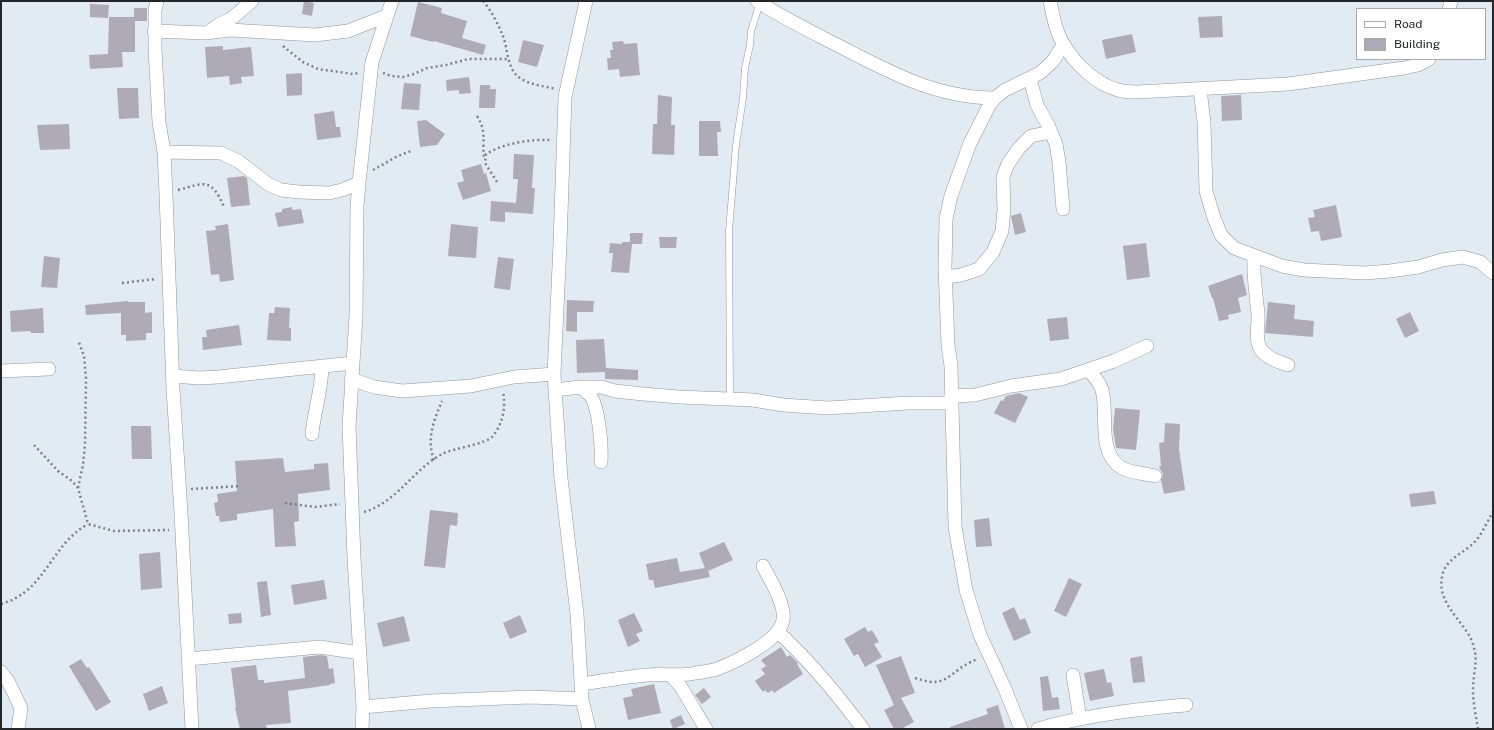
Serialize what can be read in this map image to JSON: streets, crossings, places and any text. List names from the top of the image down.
{
  "legend": ["Road", "Building"]
}
